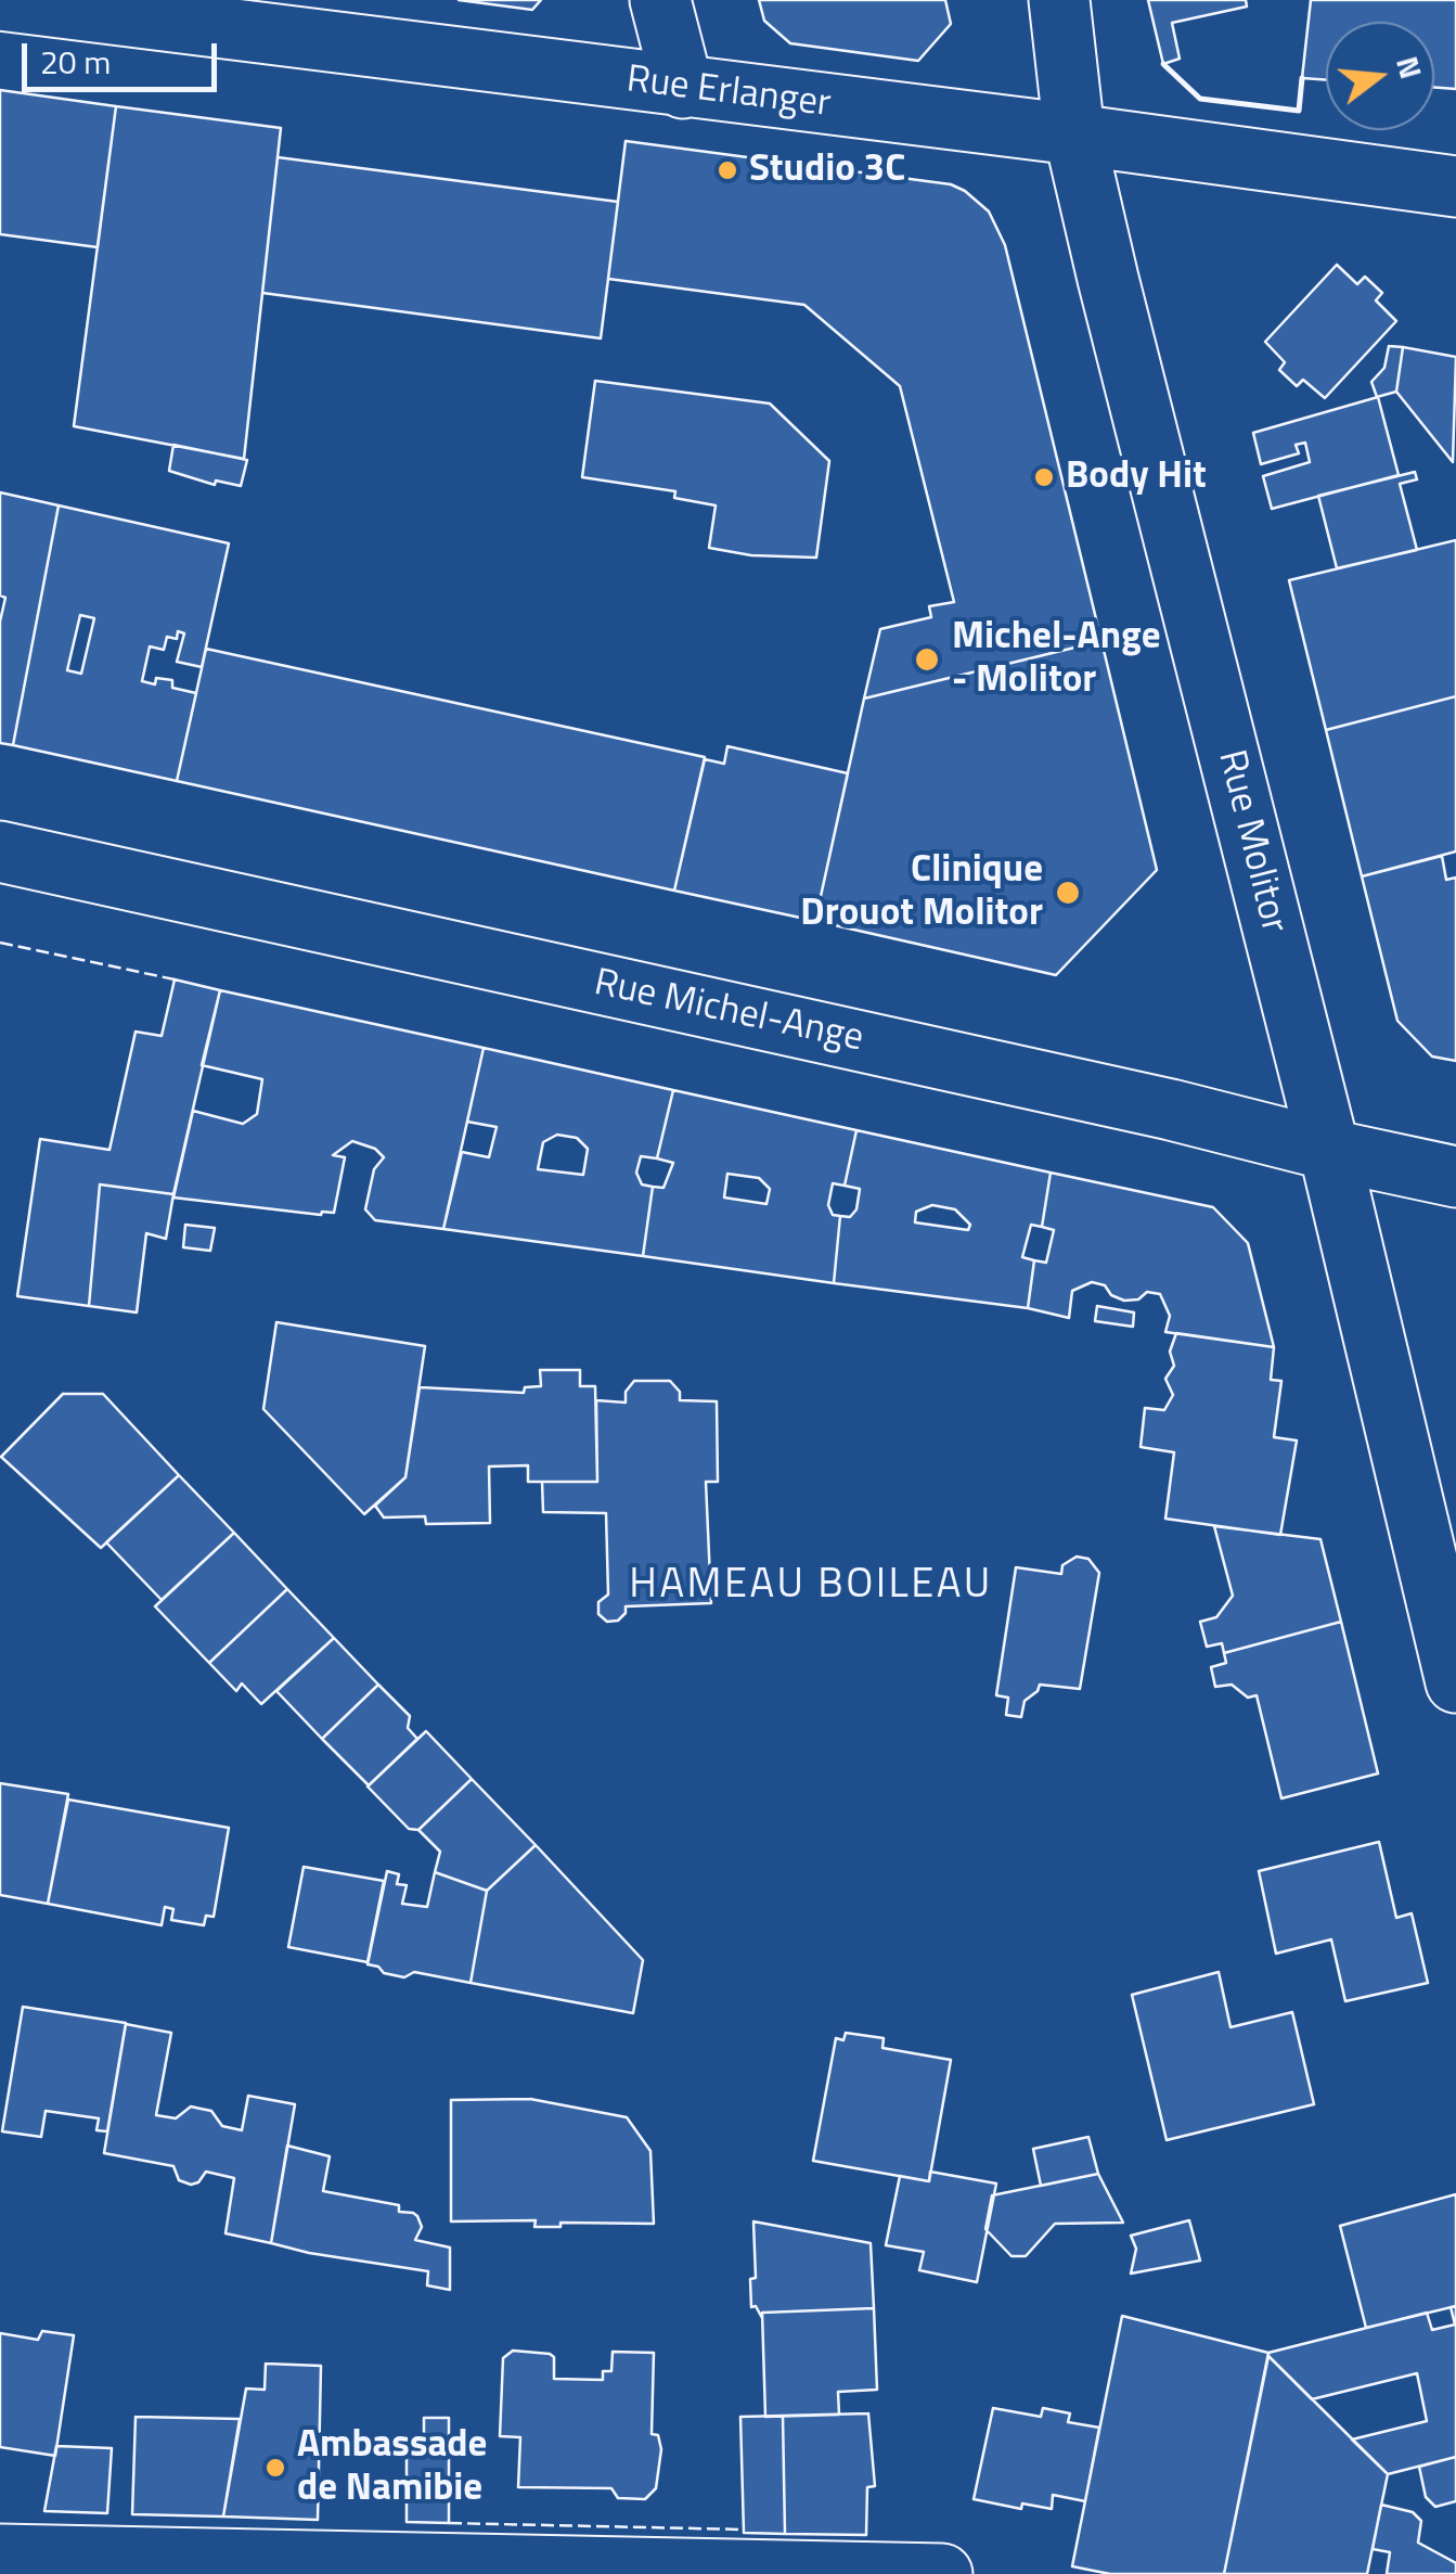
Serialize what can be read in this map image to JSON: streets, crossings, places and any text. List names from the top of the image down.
{
  "streets": {
    "street": ["Rue Erlanger", "Rue Molitor", "Rue Michel-Ange"]
  },
  "crossings": [
    ["Rue Erlanger", "Rue Molitor"],
    ["Rue Molitor", "Rue Michel-Ange"]
  ],
  "districts": ["HAMEAU BOILEAU"],
  "places": [
    "Studio 3C",
    "Body Hit",
    "Michel-Ange - Molitor",
    "Clinique Drouot Molitor",
    "Ambassade de Namibie"
  ],
  "scale_bar": "20 m",
  "north": "right"
}
